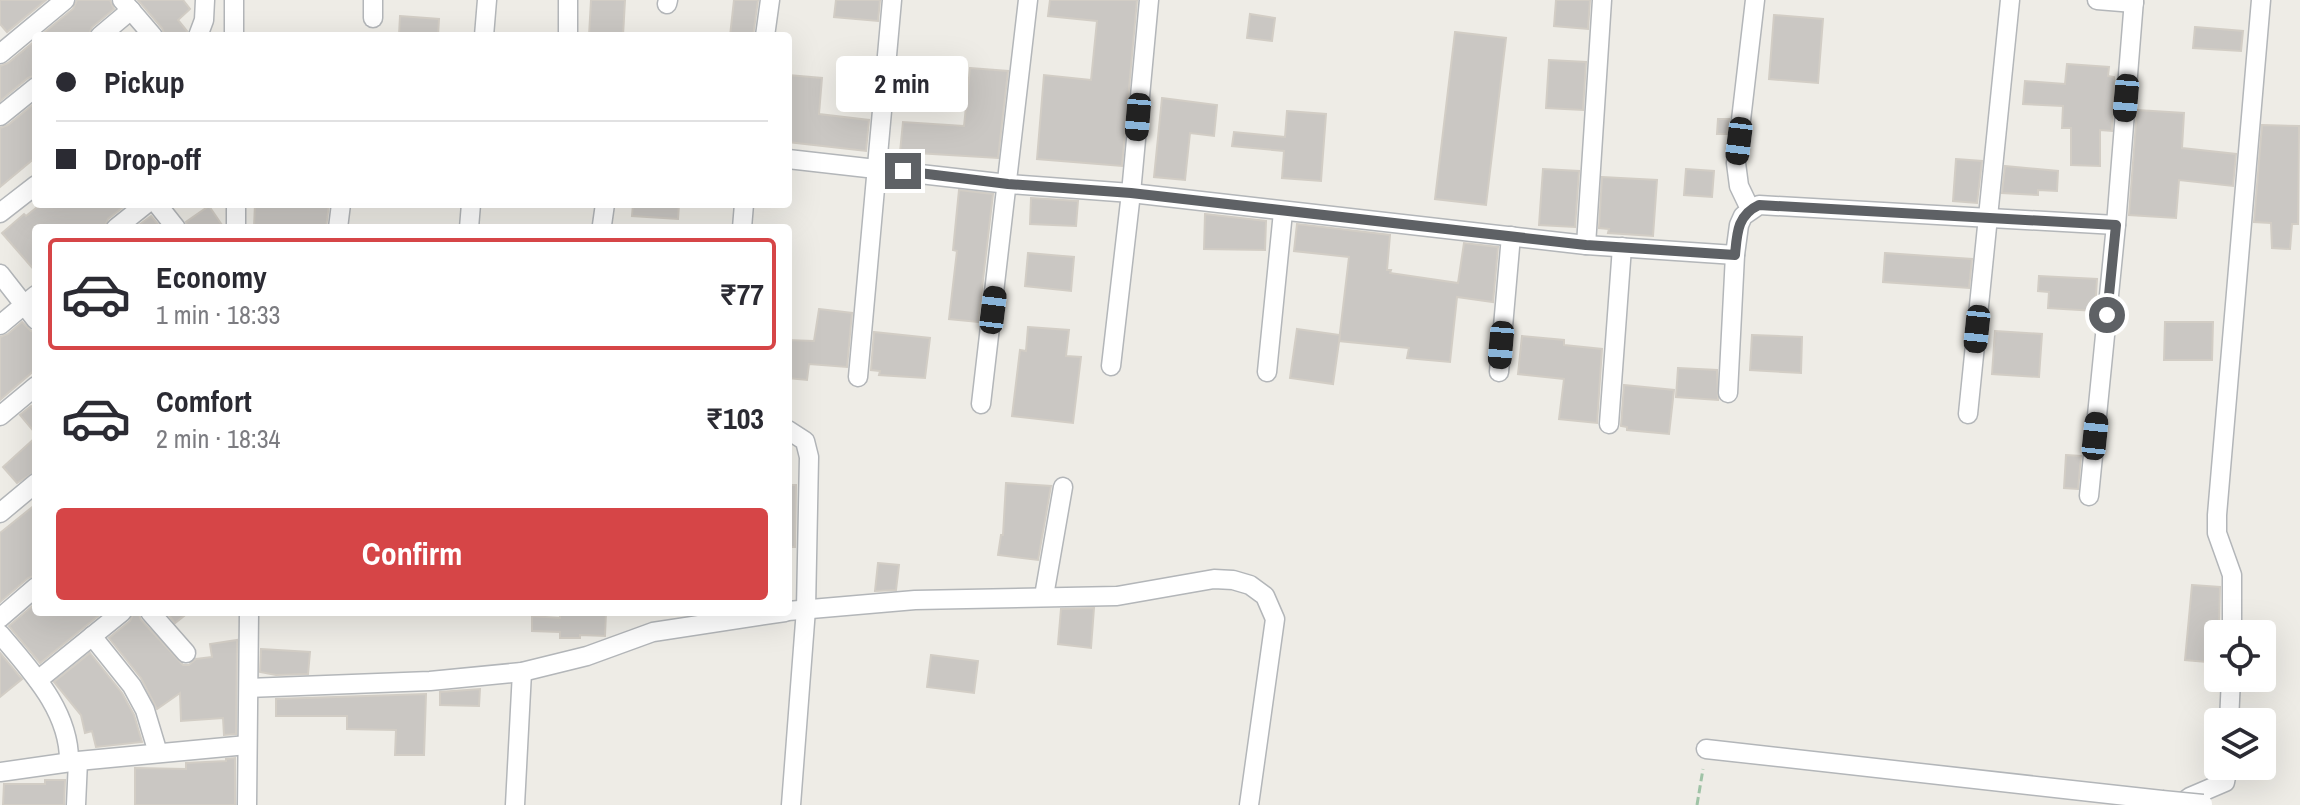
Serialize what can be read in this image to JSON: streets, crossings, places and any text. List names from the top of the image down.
{
  "page": {
    "banner": ["Pickup", "Drop-off"],
    "bubble": "2 min",
    "list": [
      {
        "name": "Economy",
        "note": "1 min · 18:33",
        "value": "₹77"
      },
      {
        "name": "Comfort",
        "note": "2 min · 18:34",
        "value": "₹103"
      }
    ],
    "buttons": "Confirm"
  }
}
